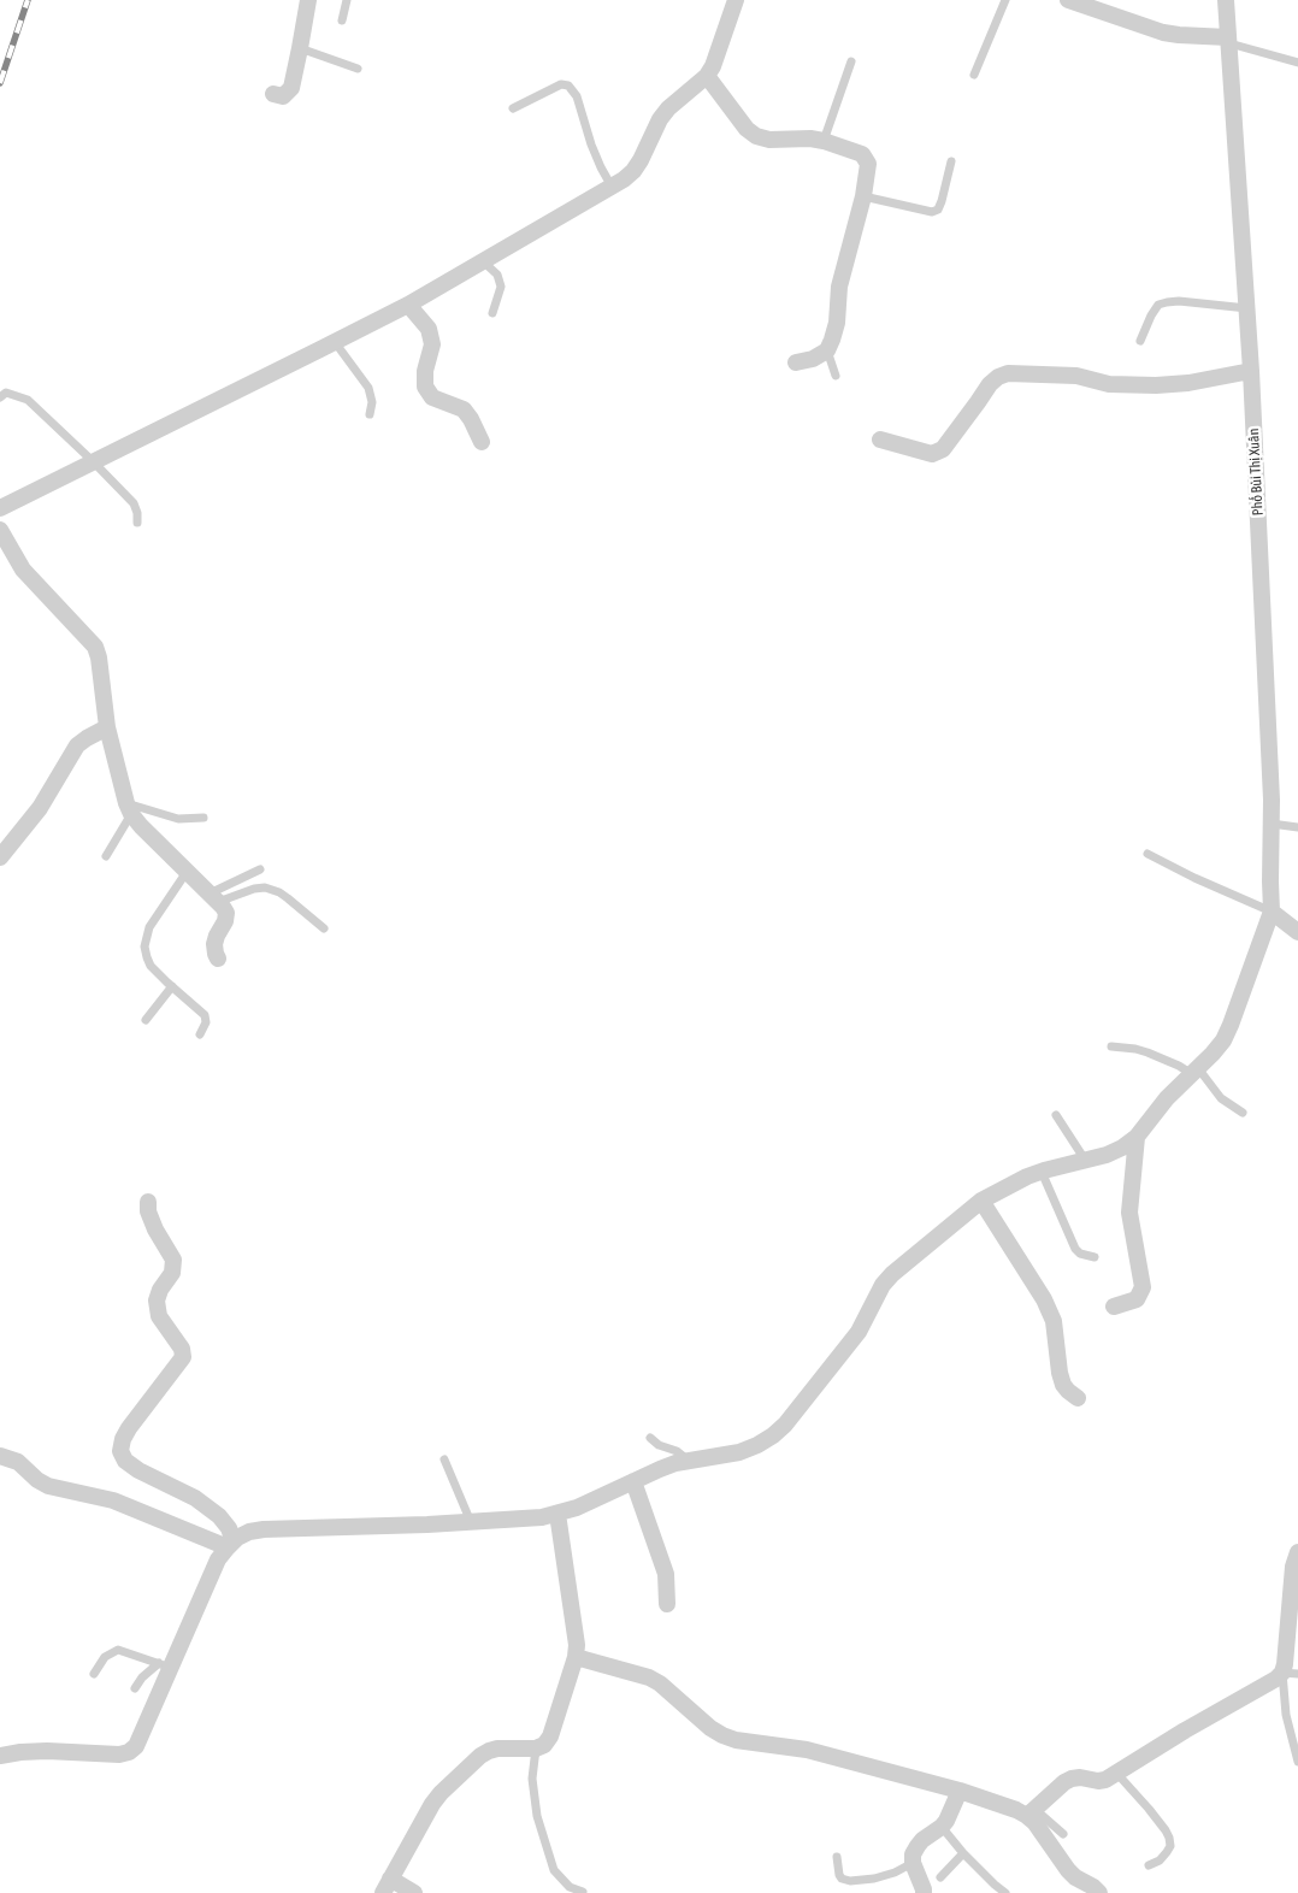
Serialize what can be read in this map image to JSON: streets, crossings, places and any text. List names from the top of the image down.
{
  "streets": {
    "street": ["Phố Bùi Thị Xuân"]
  }
}
